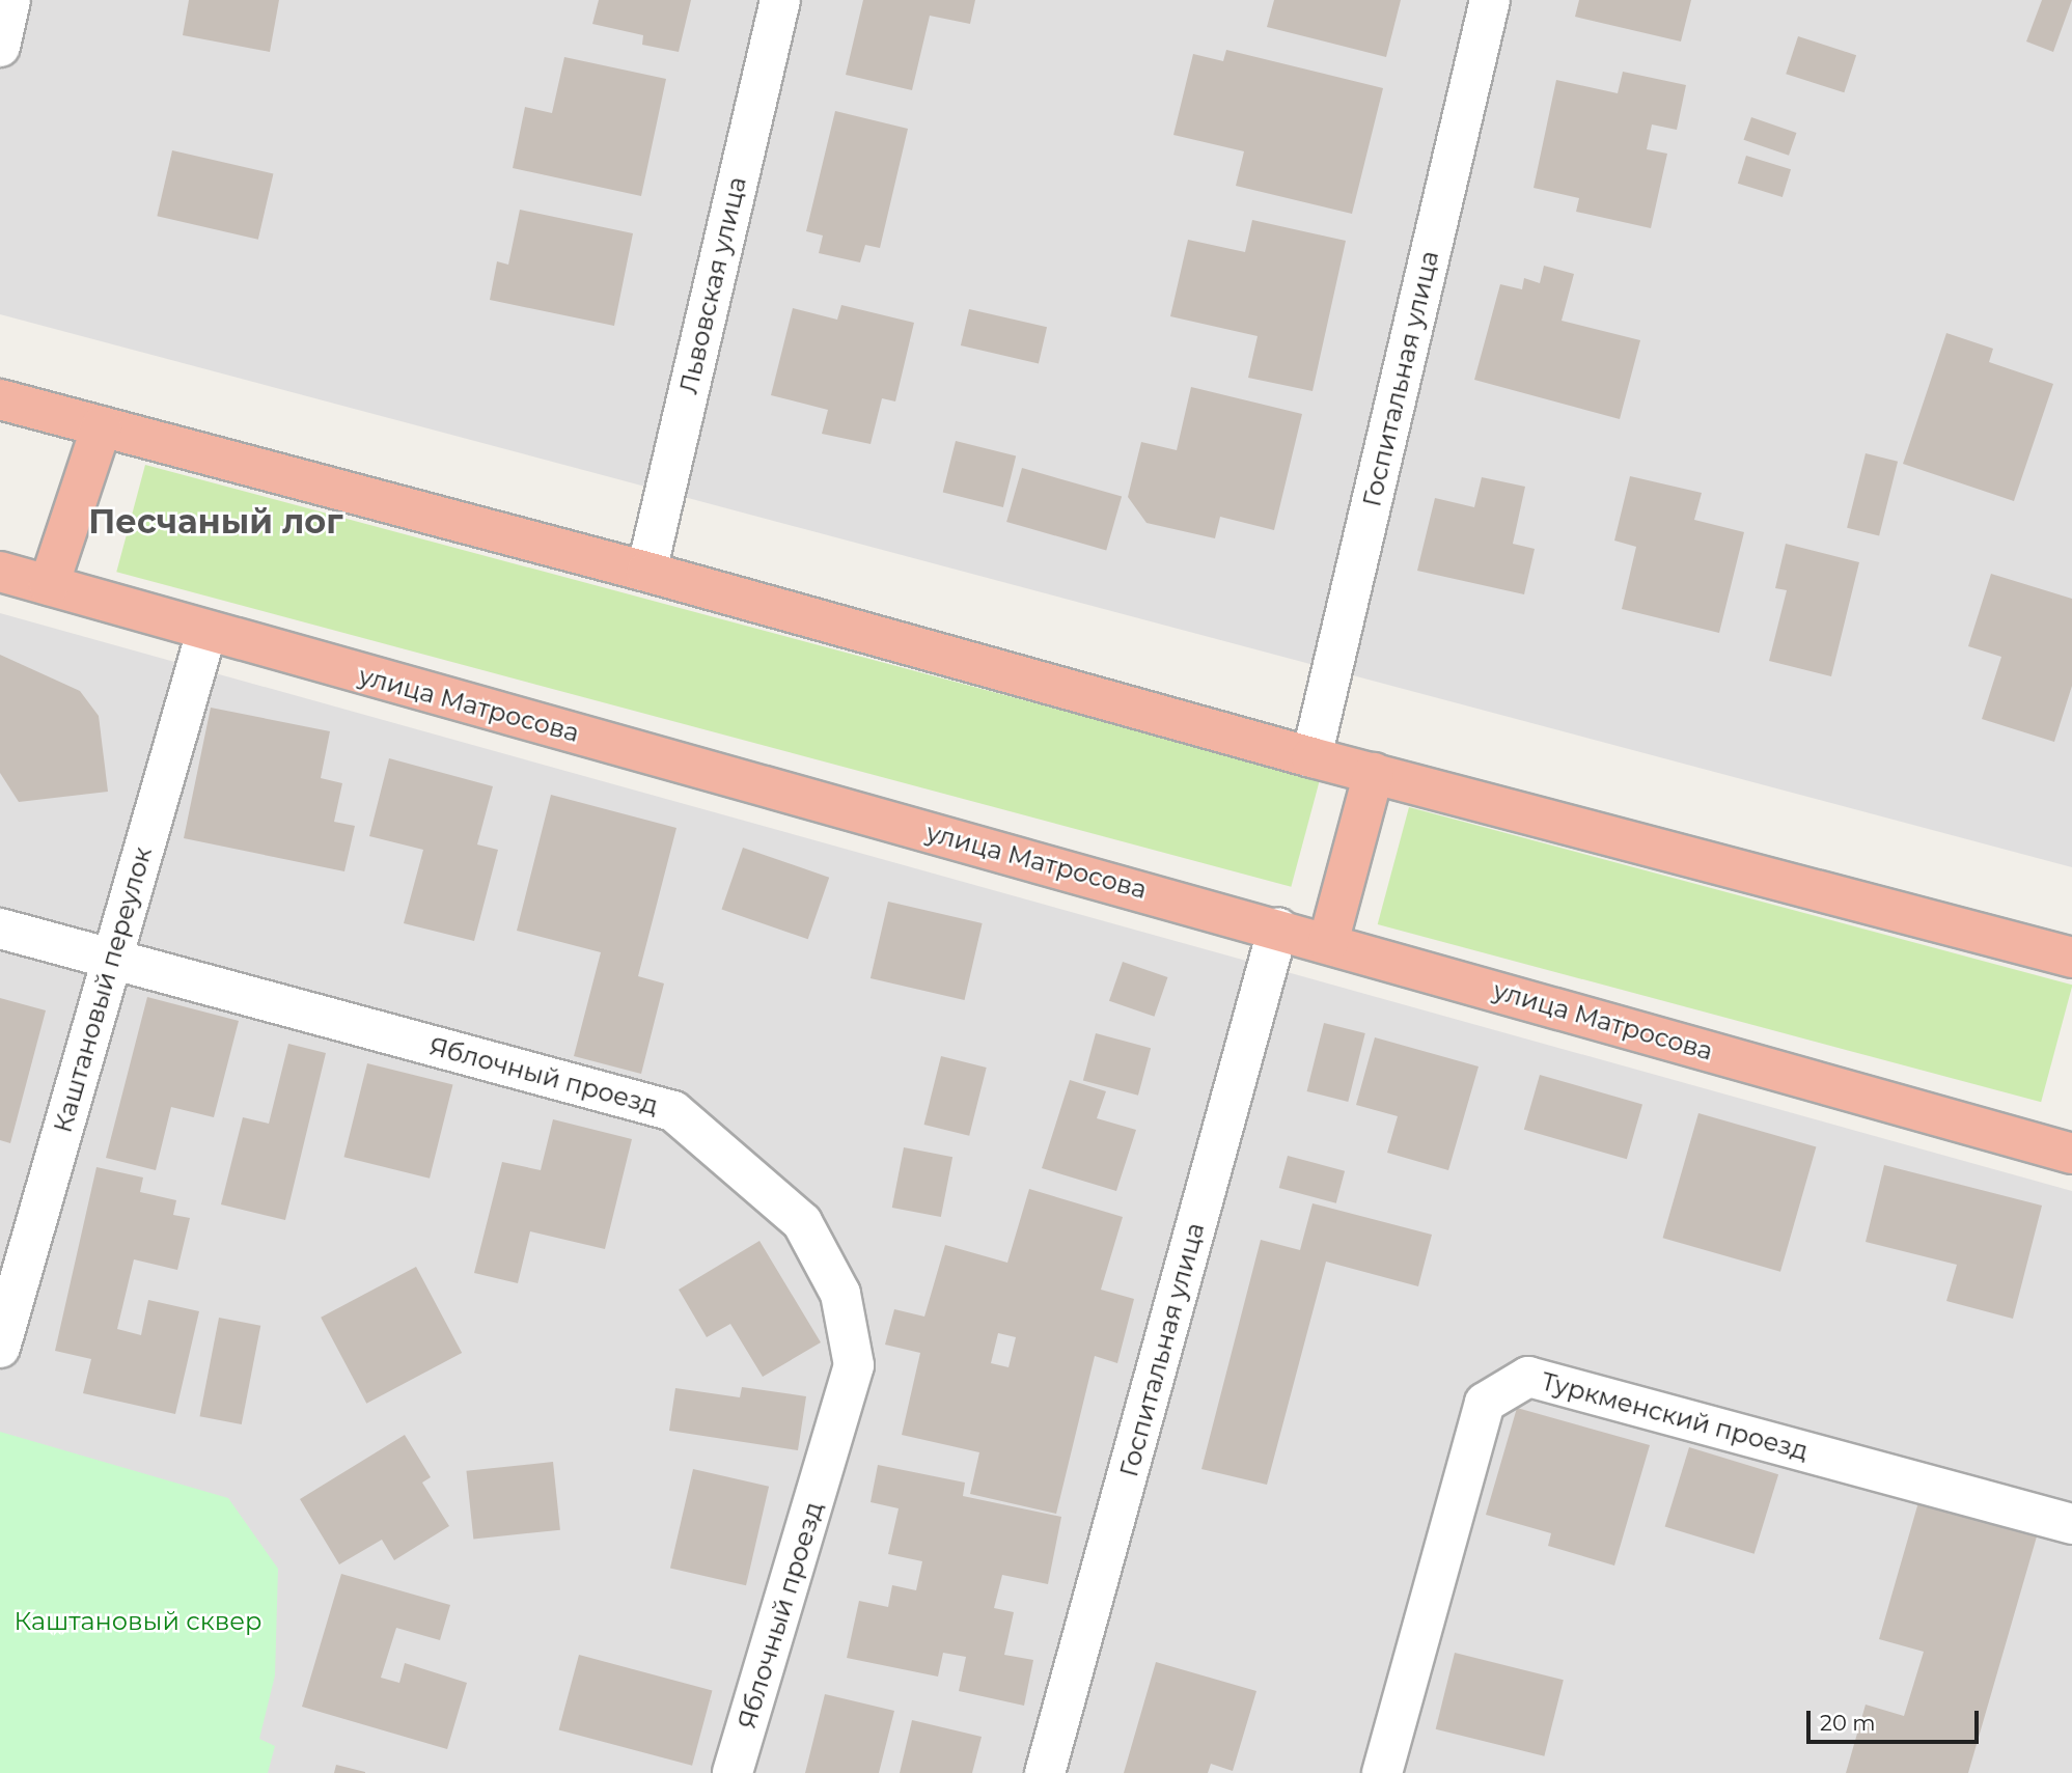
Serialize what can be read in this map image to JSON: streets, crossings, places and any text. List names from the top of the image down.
{
  "streets": {
    "highway": ["улица Матросова"],
    "street": [
      "Львовская улица",
      "Госпитальная улица",
      "Каштановый переулок",
      "Яблочный проезд",
      "Туркменский проезд"
    ]
  },
  "crossings": [
    ["Госпитальная улица", "улица Матросова"],
    ["улица Матросова", "Каштановый переулок"],
    ["Каштановый переулок", "Яблочный проезд"]
  ],
  "districts": ["Песчаный лог"],
  "parks": ["Каштановый сквер"],
  "scale_bar": "20 m"
}
